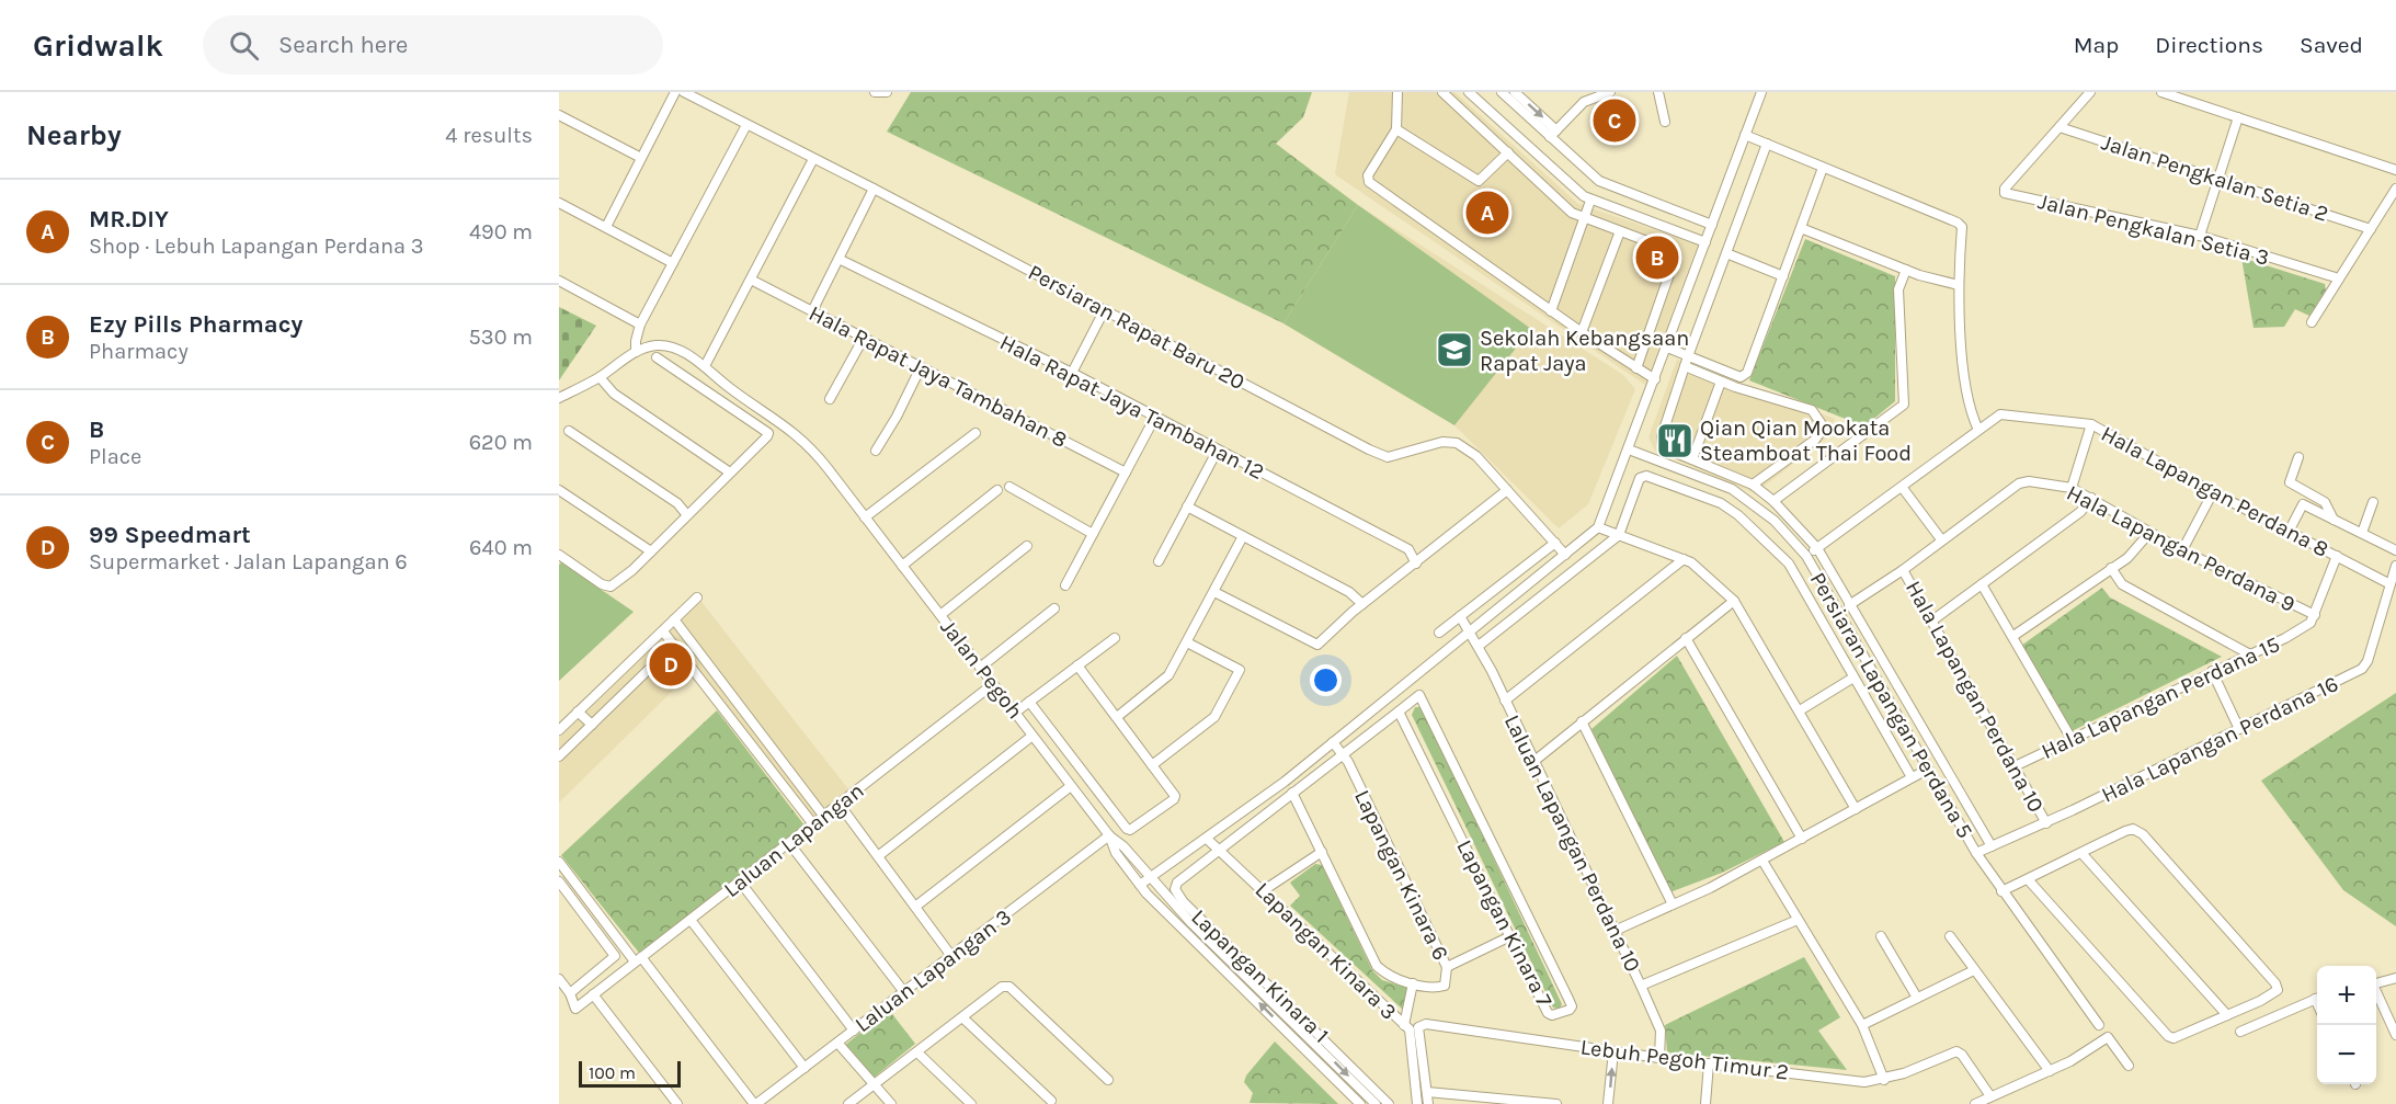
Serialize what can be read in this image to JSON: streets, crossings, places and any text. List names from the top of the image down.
{
  "streets": {
    "street": [
      "Jalan Pengkalan Setia 2",
      "Jalan Pengkalan Setia 3",
      "Persiaran Rapat Baru 20",
      "Hala Rapat Jaya Tambahan 8",
      "Hala Rapat Jaya Tambahan 12",
      "Hala Lapangan Perdana 8",
      "Hala Lapangan Perdana 9",
      "Jalan Pegoh",
      "Hala Lapangan Perdana 10",
      "Hala Lapangan Perdana 15",
      "Persiaran Lapangan Perdana 5",
      "Hala Lapangan Perdana 16",
      "Laluan Lapangan",
      "Laluan Lapangan Perdana 10",
      "Lapangan Kinara 6",
      "Lapangan Kinara 7",
      "Lapangan Kinara 3",
      "Laluan Lapangan 3",
      "Lapangan Kinara 1",
      "Lebuh Pegoh Timur 2"
    ]
  },
  "crossings": [
    ["Jalan Pengkalan Setia 2", "Jalan Pengkalan Setia 3"],
    ["Hala Lapangan Perdana 8", "Persiaran Lapangan Perdana 5"],
    ["Hala Lapangan Perdana 8", "Hala Lapangan Perdana 16"],
    ["Hala Lapangan Perdana 9", "Hala Lapangan Perdana 10"],
    ["Hala Lapangan Perdana 9", "Hala Lapangan Perdana 15"],
    ["Jalan Pegoh", "Laluan Lapangan"],
    ["Jalan Pegoh", "Laluan Lapangan 3"],
    ["Hala Lapangan Perdana 10", "Hala Lapangan Perdana 15"],
    ["Hala Lapangan Perdana 10", "Hala Lapangan Perdana 16"],
    ["Persiaran Lapangan Perdana 5", "Hala Lapangan Perdana 16"],
    ["Laluan Lapangan Perdana 10", "Lebuh Pegoh Timur 2"],
    ["Lapangan Kinara 3", "Lapangan Kinara 1"]
  ],
  "places": {
    "school or university": ["Sekolah Kebangsaan Rapat Jaya"],
    "restaurant": ["Qian Qian Mookata Steamboat Thai Food"]
  },
  "scale_bar": "100 m",
  "page": {
    "header": "Gridwalk",
    "search": "Search here",
    "nav": ["Map", "Directions", "Saved"],
    "heading": ["Nearby", "4 results"],
    "pins": [
      "C",
      "A",
      "B",
      "D"
    ],
    "list": [
      {
        "mark": "A",
        "name": "MR.DIY",
        "note": "Shop · Lebuh Lapangan Perdana 3",
        "value": "490 m"
      },
      {
        "mark": "B",
        "name": "Ezy Pills Pharmacy",
        "note": "Pharmacy",
        "value": "530 m"
      },
      {
        "mark": "C",
        "name": "B",
        "note": "Place",
        "value": "620 m"
      },
      {
        "mark": "D",
        "name": "99 Speedmart",
        "note": "Supermarket · Jalan Lapangan 6",
        "value": "640 m"
      }
    ],
    "map_buttons": ["+", "−"],
    "scale": "100 m"
  }
}
